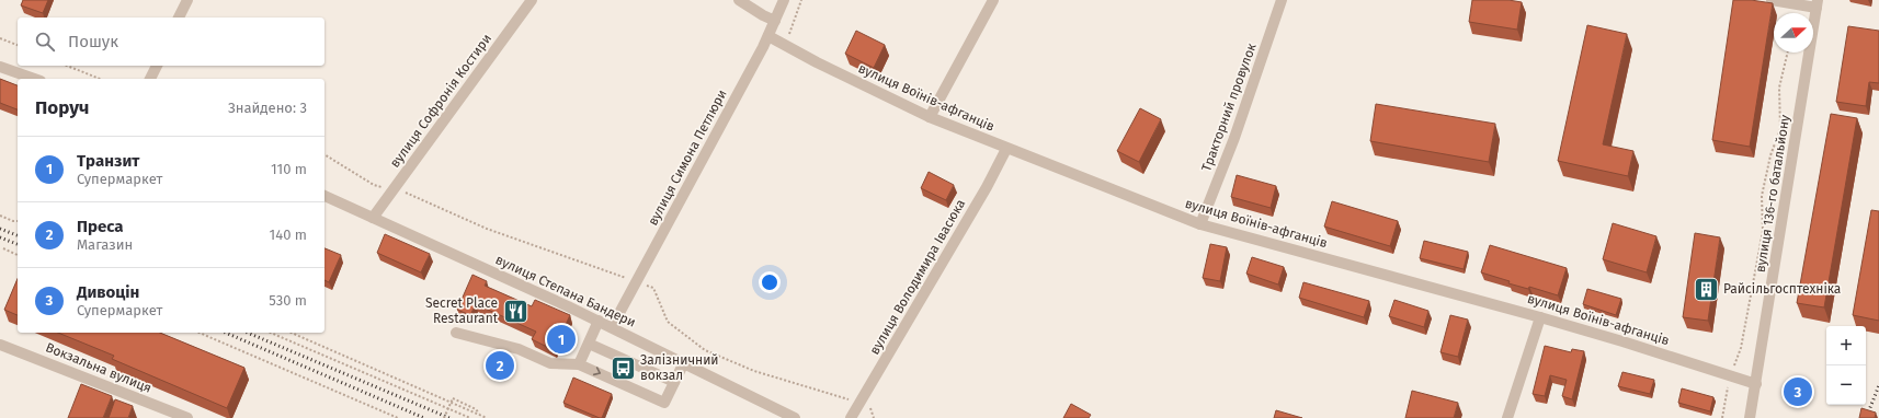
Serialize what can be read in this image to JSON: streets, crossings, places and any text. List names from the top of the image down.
{
  "streets": {
    "street": [
      "вулиця Воїнів-афганців",
      "вулиця Софронія Костири",
      "Тракторний провулок",
      "вулиця Симона Петлюри",
      "вулиця 136-го батальйону",
      "вулиця Володимира Івасюка",
      "вулиця Степана Бандери",
      "Вокзальна вулиця"
    ]
  },
  "crossings": [
    ["вулиця Воїнів-афганців", "Тракторний провулок"],
    ["вулиця Воїнів-афганців", "вулиця Симона Петлюри"],
    ["вулиця Воїнів-афганців", "вулиця 136-го батальйону"],
    ["вулиця Воїнів-афганців", "вулиця Володимира Івасюка"],
    ["вулиця Софронія Костири", "вулиця Степана Бандери"],
    ["вулиця Симона Петлюри", "вулиця Степана Бандери"]
  ],
  "places": {
    "building": ["Райсільгосптехніка"],
    "restaurant": ["Secret Place Restaurant"],
    "bus stop": ["Залізничний вокзал"]
  },
  "north": "right",
  "page": {
    "search": "Пошук",
    "heading": ["Поруч", "Знайдено: 3"],
    "list": [
      {
        "mark": "1",
        "name": "Транзит",
        "note": "Супермаркет",
        "value": "110 m"
      },
      {
        "mark": "2",
        "name": "Преса",
        "note": "Магазин",
        "value": "140 m"
      },
      {
        "mark": "3",
        "name": "Дивоцін",
        "note": "Супермаркет",
        "value": "530 m"
      }
    ],
    "pins": ["1", "2", "3"],
    "map_buttons": ["+", "−"]
  }
}
